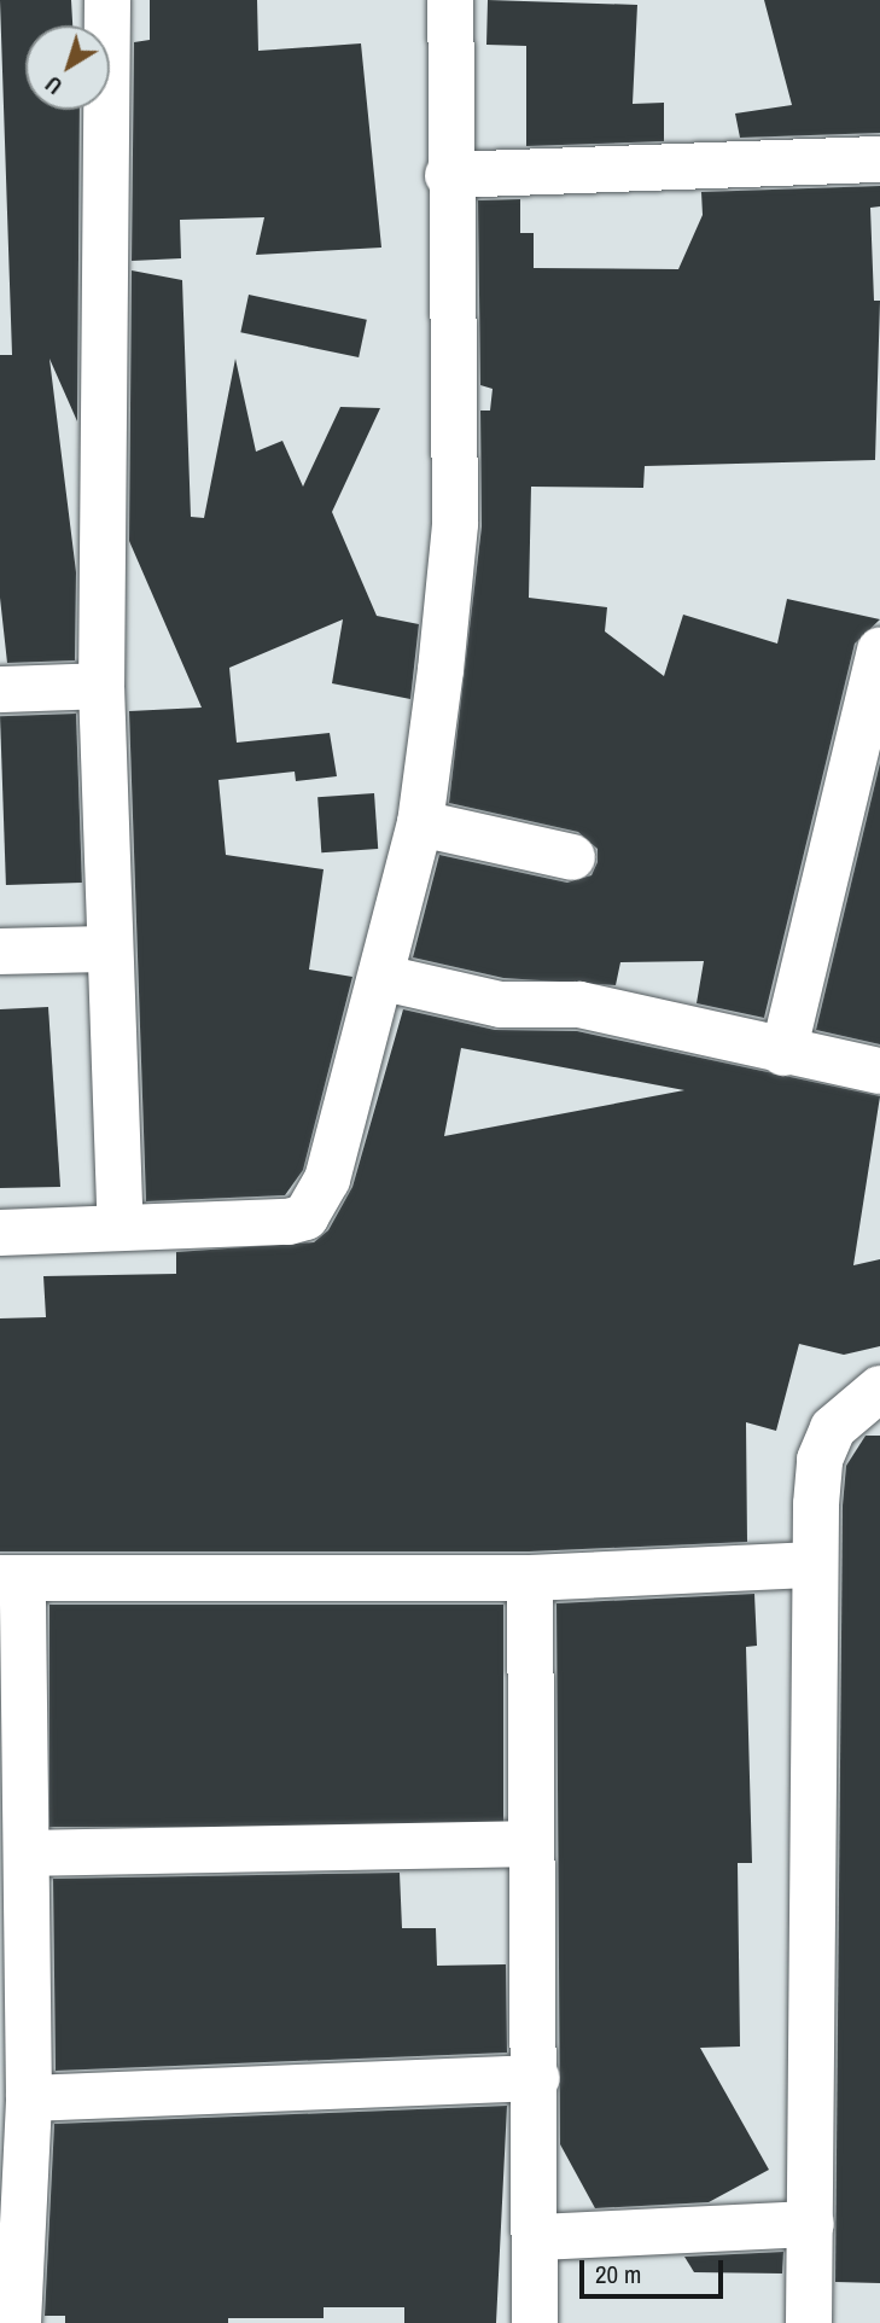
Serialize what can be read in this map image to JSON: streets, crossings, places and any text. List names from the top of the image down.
{
  "scale_bar": "20 m",
  "north": "bottom left"
}
